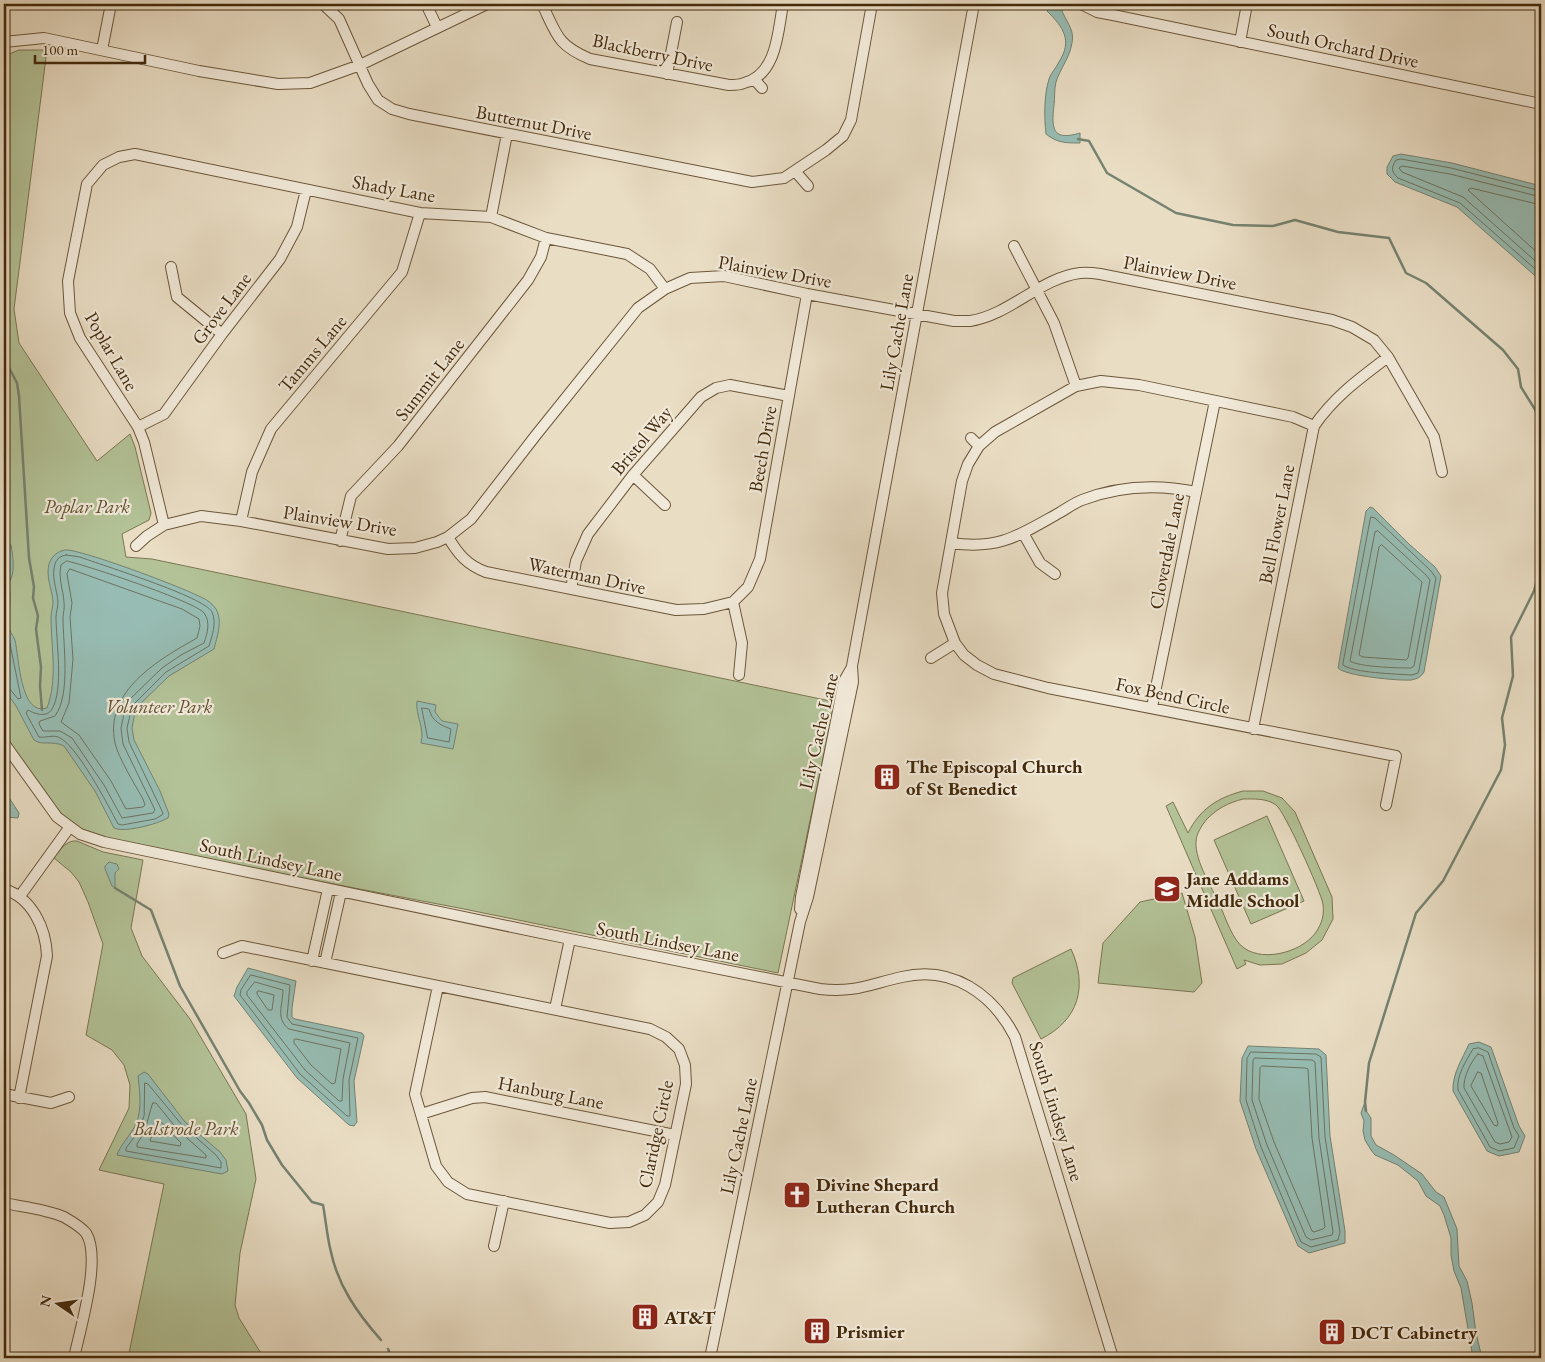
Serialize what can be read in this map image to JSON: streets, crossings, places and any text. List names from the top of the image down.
{
  "streets": {
    "street": [
      "South Orchard Drive",
      "Blackberry Drive",
      "Butternut Drive",
      "Shady Lane",
      "Plainview Drive",
      "Grove Lane",
      "Lily Cache Lane",
      "Poplar Lane",
      "Tamms Lane",
      "Summit Lane",
      "Bristol Way",
      "Beech Drive",
      "Bell Flower Lane",
      "Cloverdale Lane",
      "Waterman Drive",
      "Fox Bend Circle",
      "South Lindsey Lane",
      "Hanburg Lane",
      "Claridge Circle"
    ]
  },
  "crossings": [
    ["Shady Lane", "Plainview Drive"],
    ["Shady Lane", "Grove Lane"],
    ["Shady Lane", "Poplar Lane"],
    ["Shady Lane", "Tamms Lane"],
    ["Shady Lane", "Summit Lane"],
    ["Plainview Drive", "Lily Cache Lane"],
    ["Plainview Drive", "Poplar Lane"],
    ["Plainview Drive", "Tamms Lane"],
    ["Plainview Drive", "Summit Lane"],
    ["Plainview Drive", "Beech Drive"],
    ["Plainview Drive", "Bell Flower Lane"],
    ["Plainview Drive", "Waterman Drive"],
    ["Grove Lane", "Poplar Lane"],
    ["Lily Cache Lane", "South Lindsey Lane"],
    ["Bristol Way", "Beech Drive"],
    ["Bristol Way", "Waterman Drive"],
    ["Beech Drive", "Waterman Drive"],
    ["Bell Flower Lane", "Fox Bend Circle"],
    ["Cloverdale Lane", "Fox Bend Circle"],
    ["Hanburg Lane", "Claridge Circle"]
  ],
  "parks": ["Poplar Park", "Volunteer Park", "Balstrode Park"],
  "places": {
    "building": [
      "The Episcopal Church of St Benedict",
      "AT&T",
      "Prismier",
      "DCT Cabinetry"
    ],
    "school or university": ["Jane Addams Middle School"],
    "church": ["Divine Shepard Lutheran Church"]
  },
  "scale_bar": "100 m",
  "north": "left"
}
